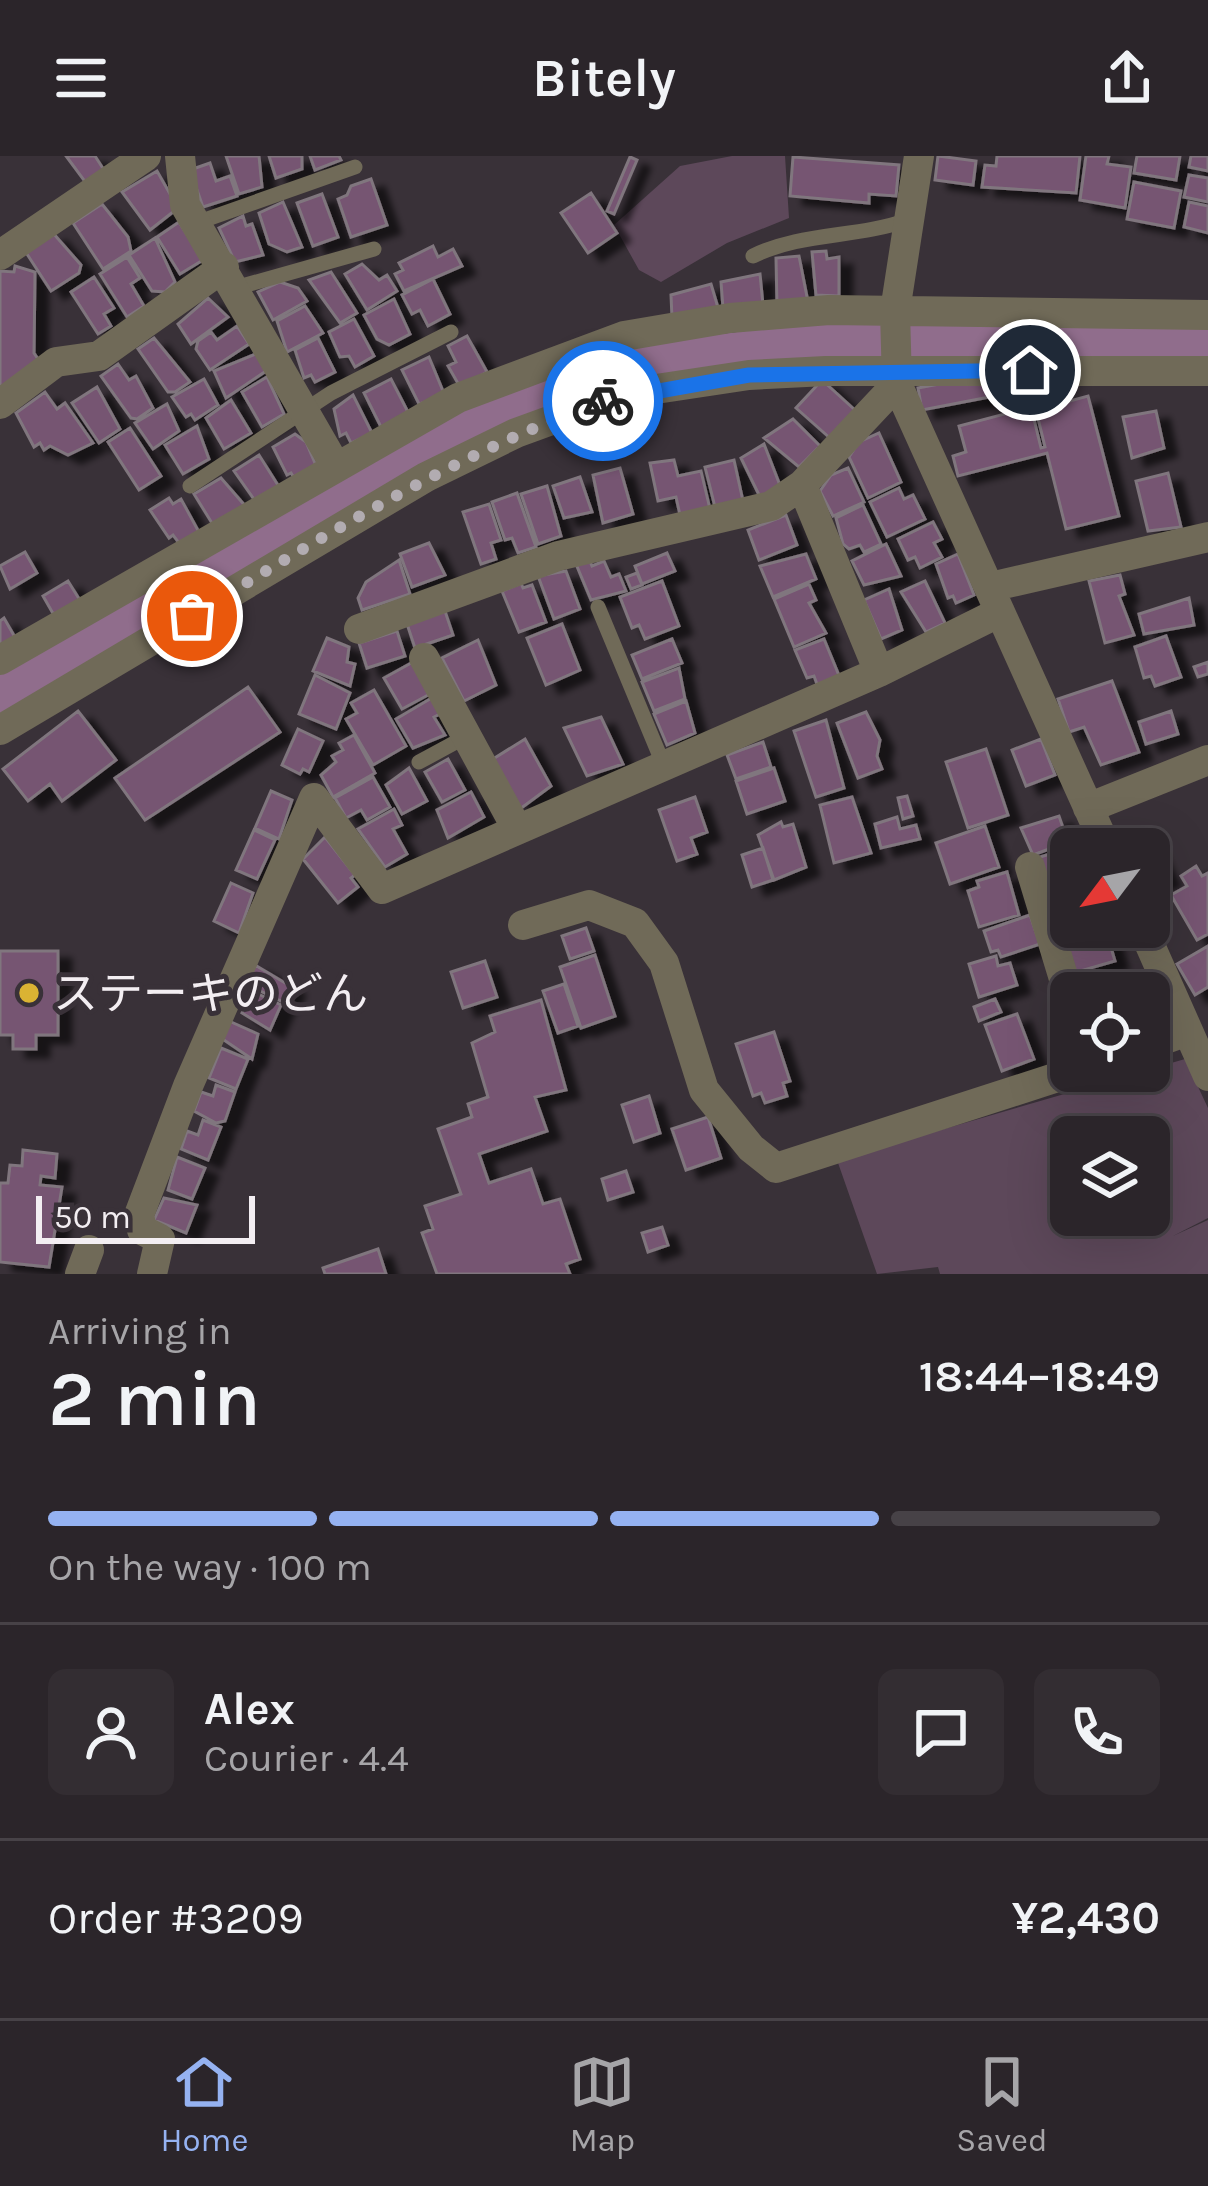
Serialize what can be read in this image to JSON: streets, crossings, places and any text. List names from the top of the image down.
{
  "places": ["ステーキのどん"],
  "scale_bar": "50 m",
  "north": "bottom left",
  "page": {
    "header": "Bitely",
    "scale": "50 m",
    "heading": ["2 min", "Arriving in", "18:44–18:49"],
    "panel": [
      "Alex",
      "Courier · 4.4",
      "Order #3209",
      "¥2,430"
    ],
    "bar": "On the way · 100 m",
    "tabs": ["Home", "Map", "Saved"]
  }
}
